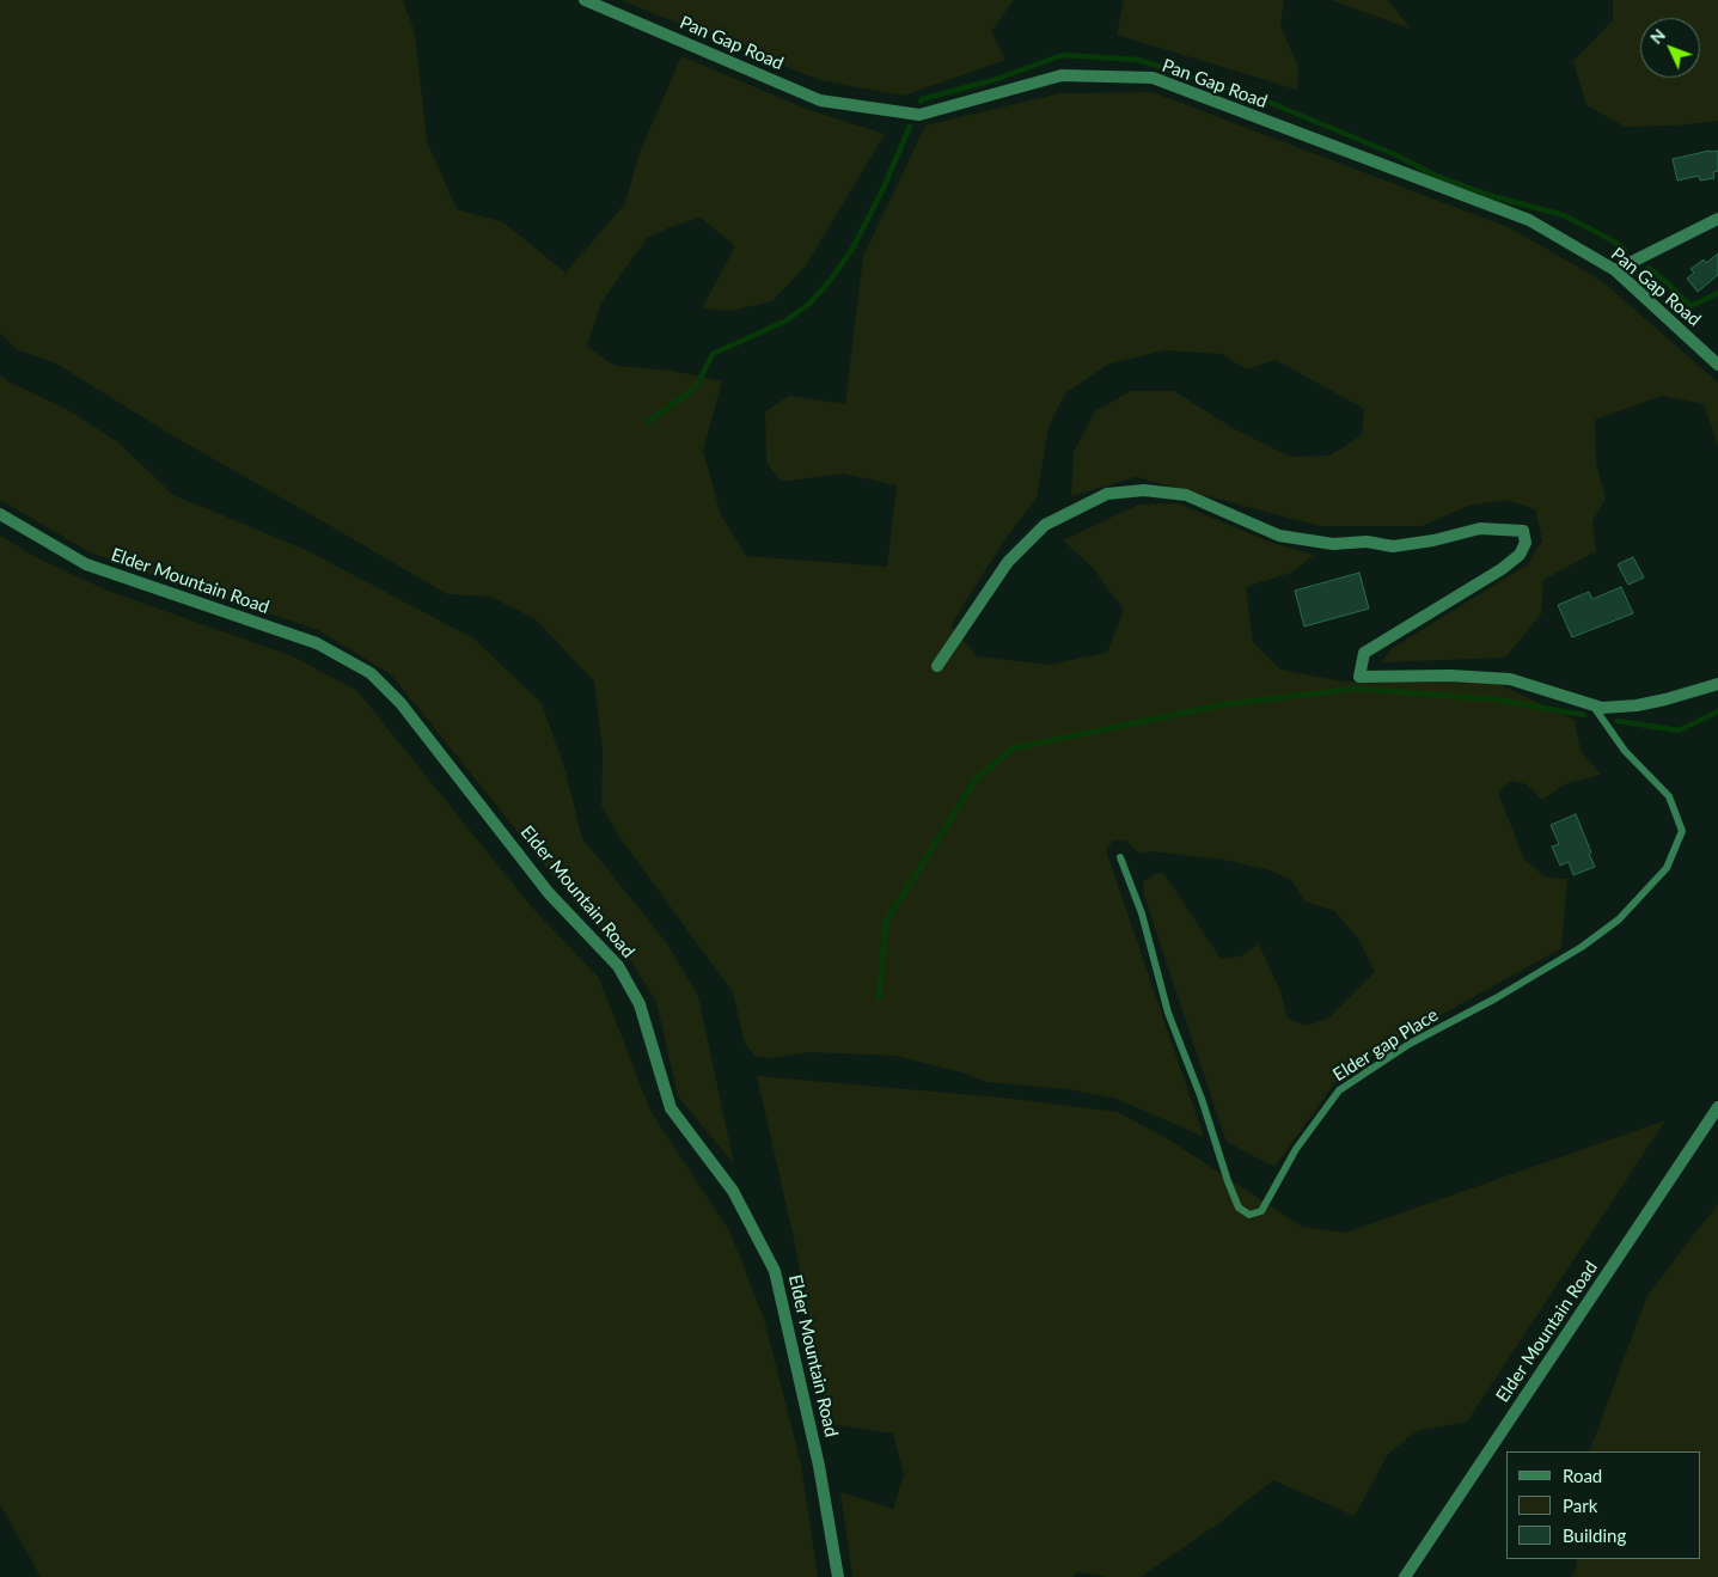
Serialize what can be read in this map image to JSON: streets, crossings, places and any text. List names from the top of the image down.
{
  "streets": {
    "street": ["Pan Gap Road", "Elder Mountain Road"],
    "lane": ["Elder gap Place"]
  },
  "legend": ["Road", "Park", "Building"],
  "north": "top left"
}
